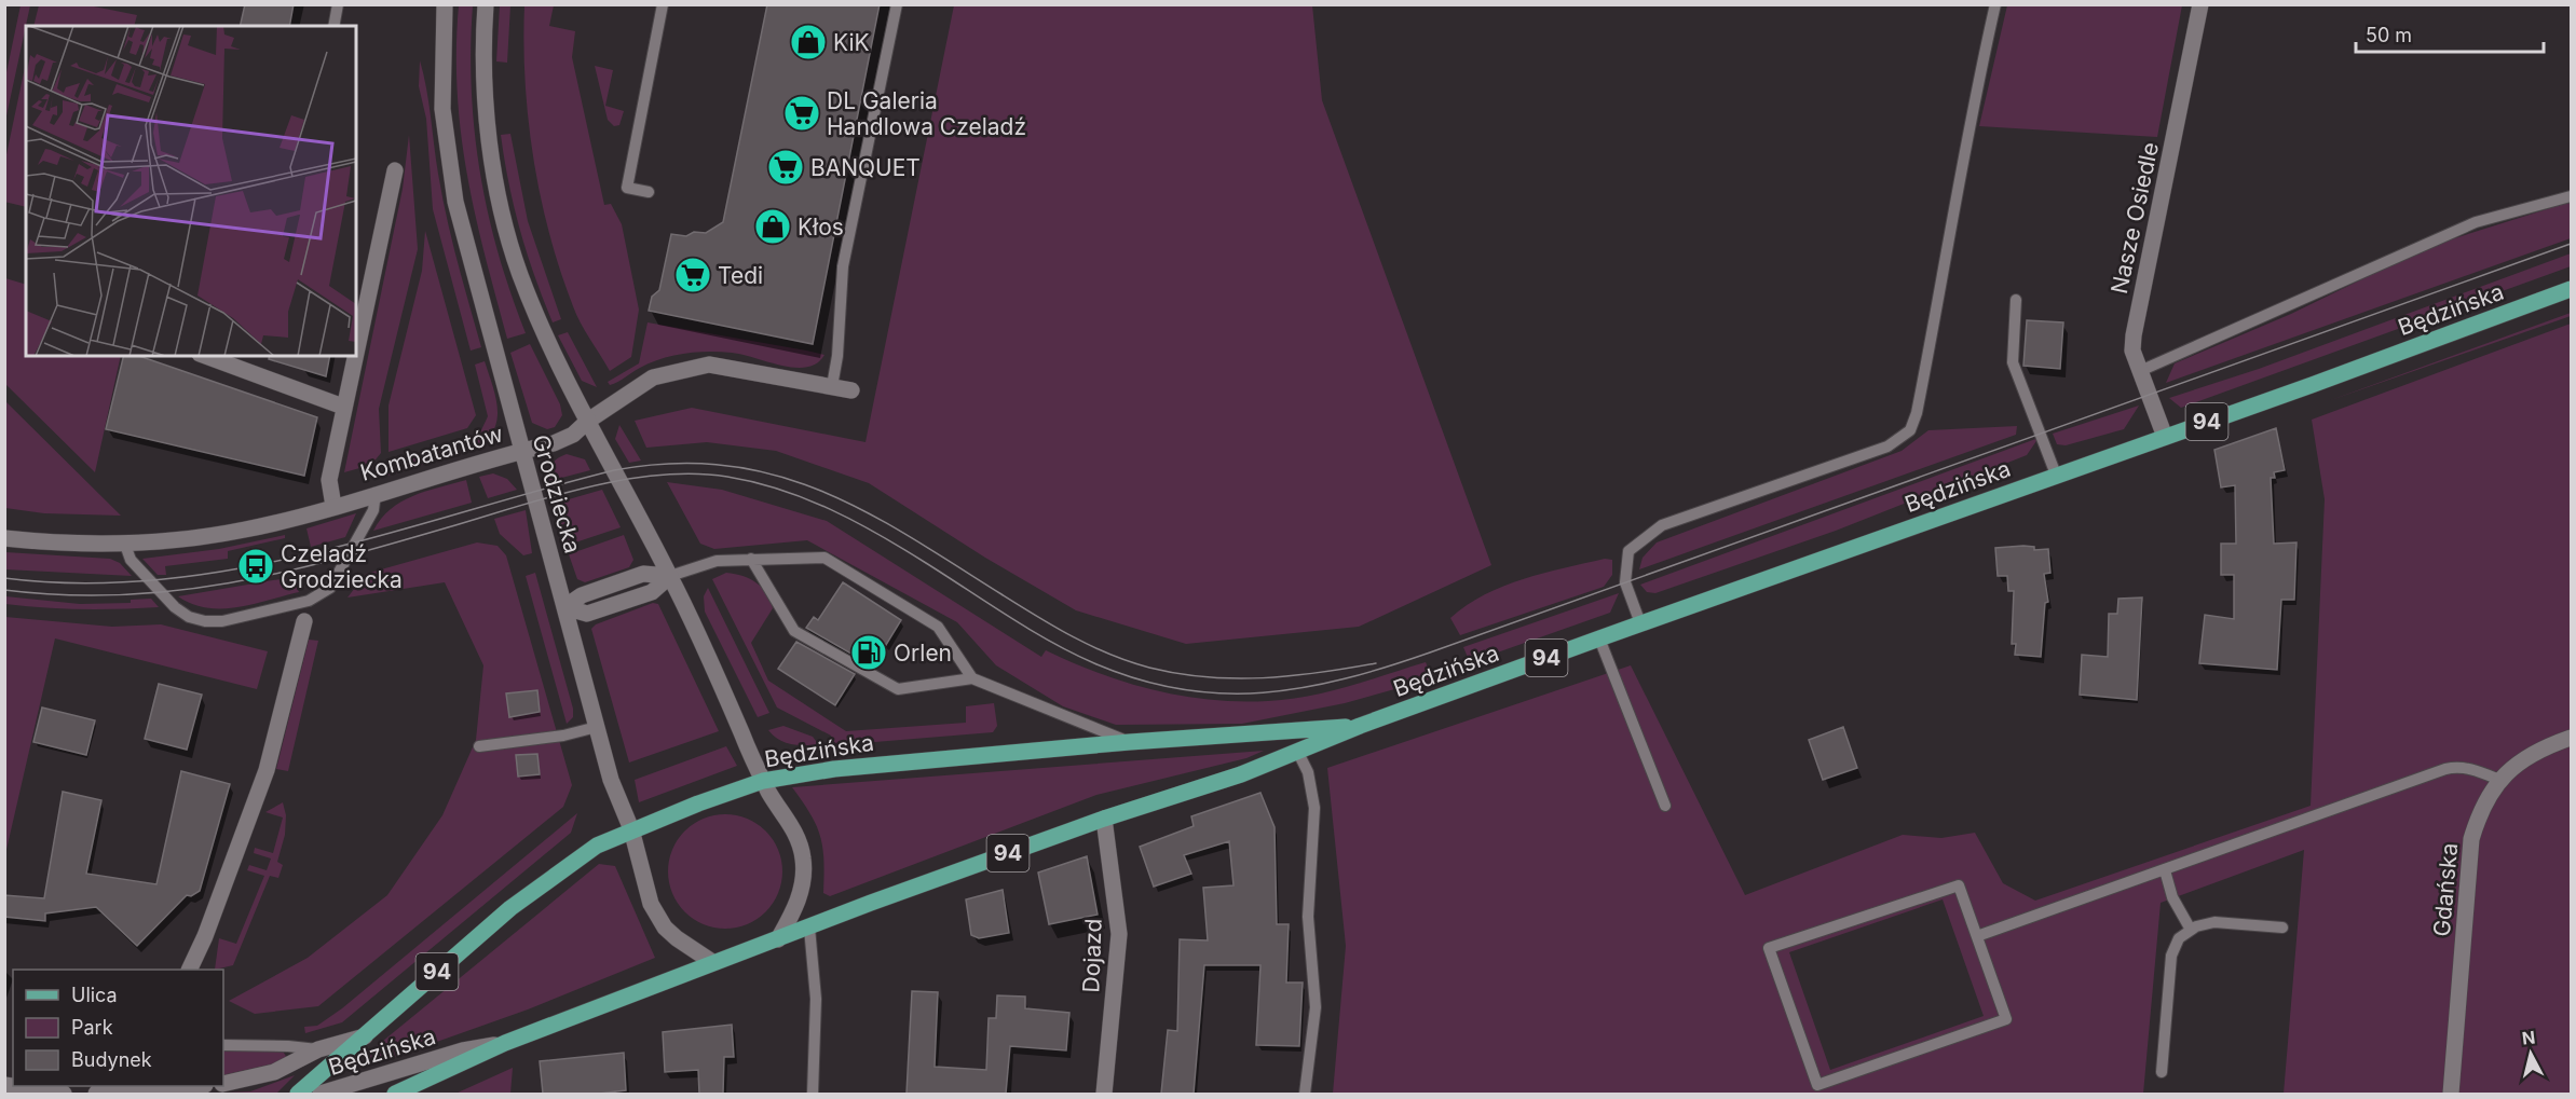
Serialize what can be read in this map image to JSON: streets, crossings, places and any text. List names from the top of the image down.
{
  "streets": {
    "main road": ["Będzińska", "94"],
    "street": [
      "Nasze Osiedle",
      "Kombatantów",
      "Grodziecka",
      "Gdańska",
      "Dojazd"
    ]
  },
  "crossings": [
    ["Nasze Osiedle", "Będzińska"],
    ["Będzińska", "94"],
    ["Będzińska", "Grodziecka"],
    ["Będzińska", "Dojazd"],
    ["94", "Grodziecka"],
    ["Kombatantów", "Grodziecka"]
  ],
  "places": {
    "shop": ["KiK", "Kłos"],
    "supermarket": ["DL Galeria Handlowa Czeladź", "BANQUET", "Tedi"],
    "bus stop": ["Czeladź Grodziecka"],
    "fuel station": ["Orlen"]
  },
  "legend": ["Ulica", "Park", "Budynek"],
  "scale_bar": "50 m",
  "north": "top"
}
